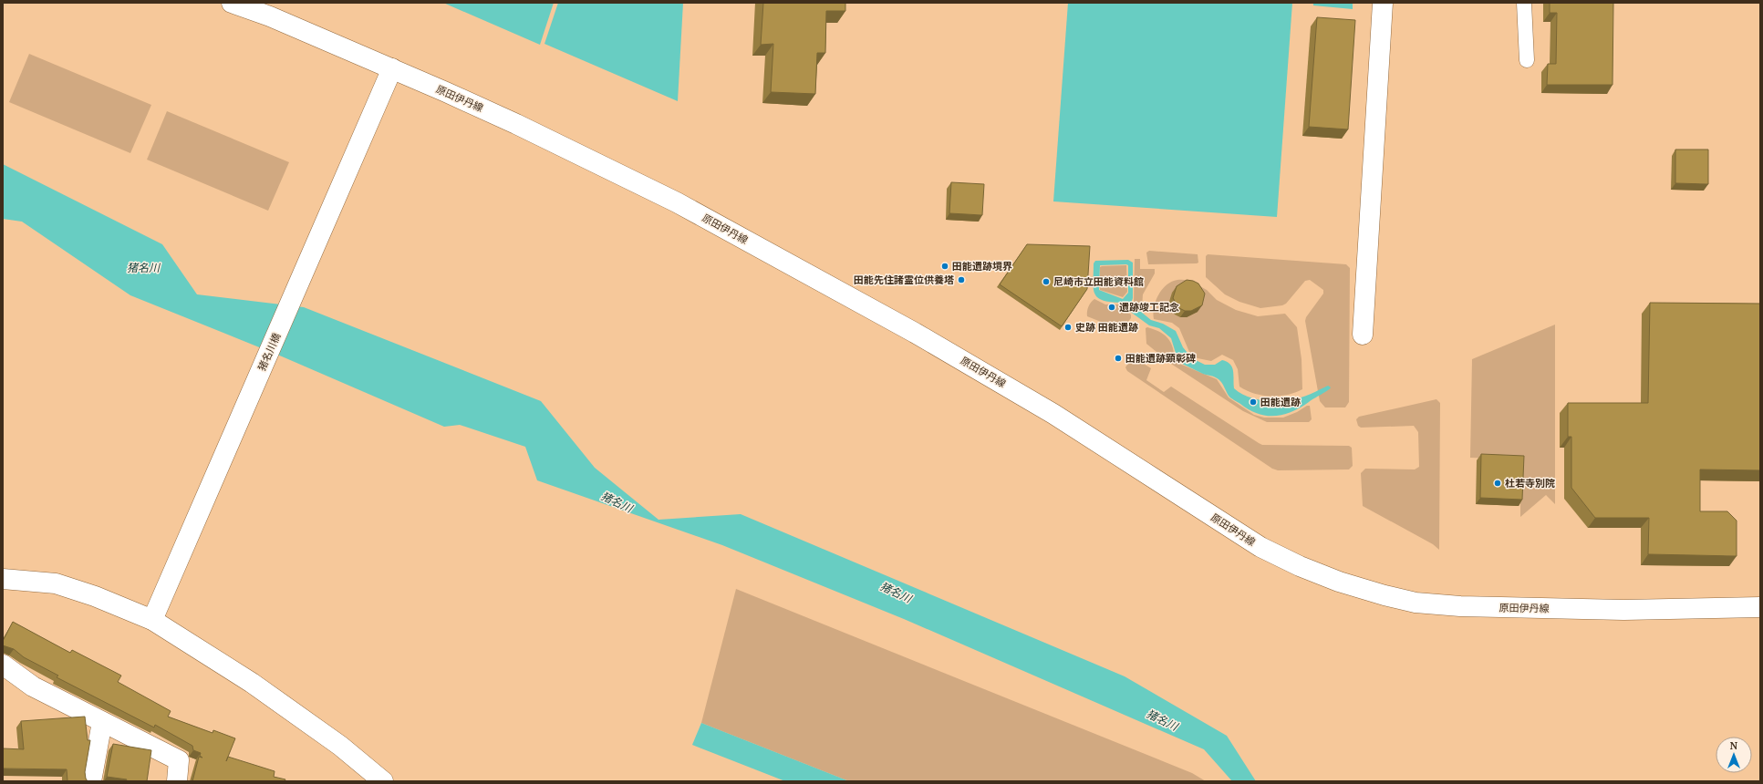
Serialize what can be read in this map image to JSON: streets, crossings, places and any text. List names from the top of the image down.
{
  "streets": {
    "street": ["原田伊丹線", "猪名川橋"]
  },
  "crossings": [
    ["原田伊丹線", "猪名川橋"]
  ],
  "water": ["猪名川"],
  "places": [
    "田能遺跡境界",
    "田能先住諸霊位供養塔",
    "尼崎市立田能資料館",
    "遺跡竣工記念",
    "史跡 田能遺跡",
    "田能遺跡顕彰碑",
    "田能遺跡",
    "杜若寺別院"
  ],
  "north": "top"
}
